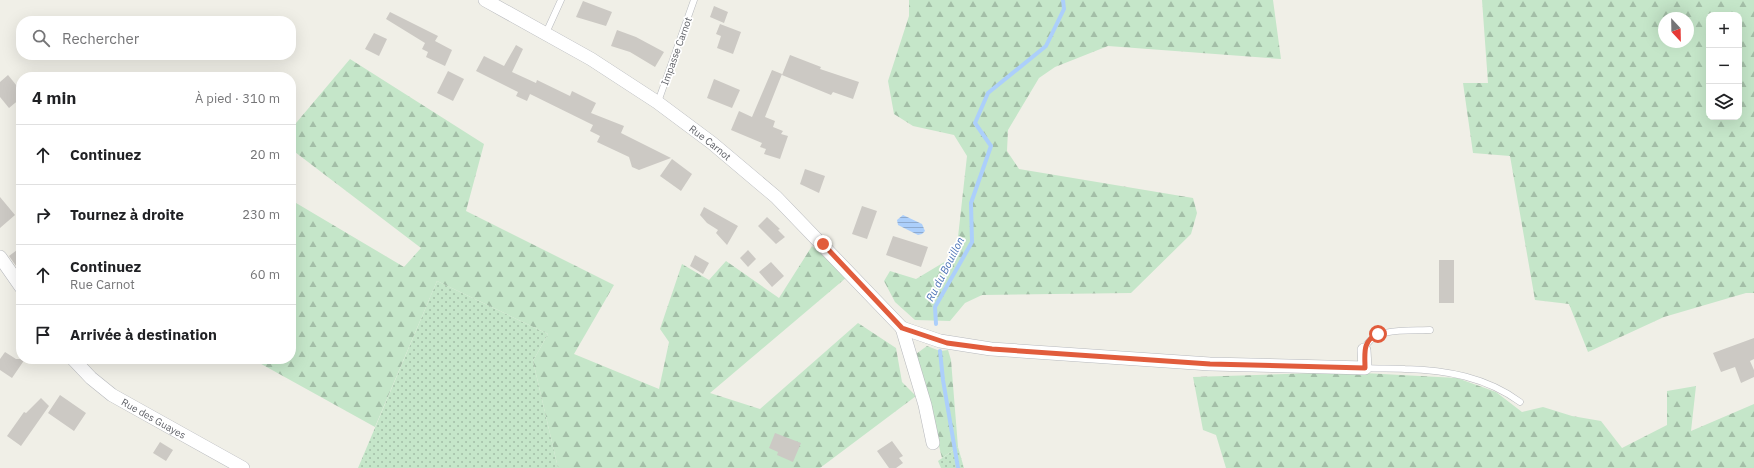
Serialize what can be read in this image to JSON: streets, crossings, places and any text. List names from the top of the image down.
{
  "streets": {
    "street": ["Rue Carnot", "Rue des Guayes"],
    "lane": ["Impasse Carnot"]
  },
  "crossings": [
    ["Impasse Carnot", "Rue Carnot"]
  ],
  "water": ["Ru du Bouillon"],
  "north": "bottom",
  "page": {
    "map_buttons": ["+", "−"],
    "search": "Rechercher",
    "heading": ["4 min", "À pied · 310 m"],
    "list": [
      ["Continuez", "20 m"],
      ["Tournez à droite", "230 m"],
      ["Continuez", "Rue Carnot", "60 m"],
      "Arrivée à destination"
    ]
  }
}
